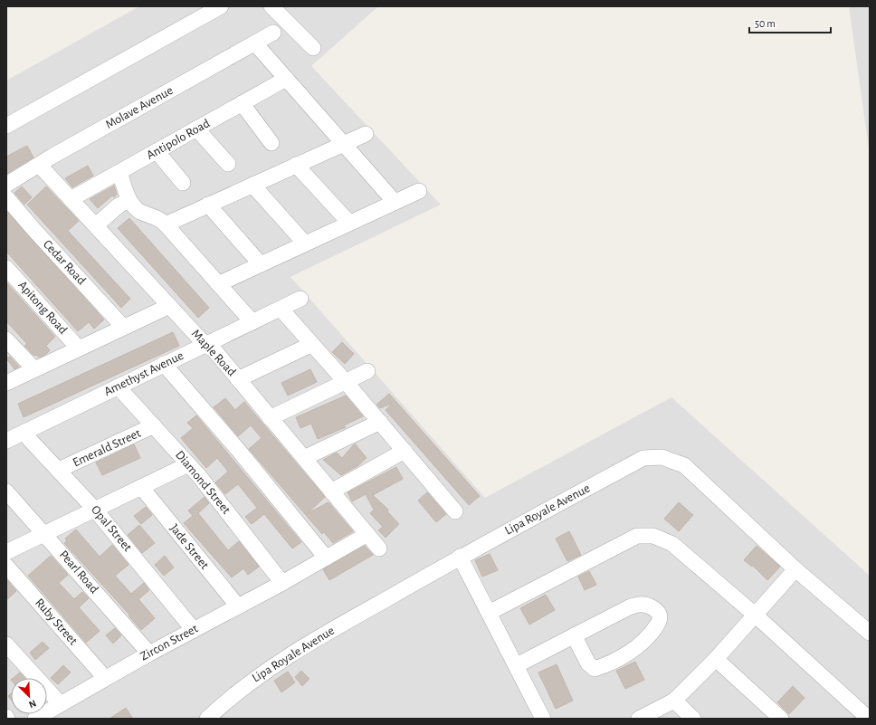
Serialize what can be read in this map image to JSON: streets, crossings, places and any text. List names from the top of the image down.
{
  "streets": {
    "street": [
      "Molave Avenue",
      "Antipolo Road",
      "Cedar Road",
      "Apitong Road",
      "Maple Road",
      "Amethyst Avenue",
      "Emerald Street",
      "Diamond Street",
      "Lipa Royale Avenue",
      "Opal Street",
      "Jade Street",
      "Pearl Road",
      "Ruby Street",
      "Zircon Street"
    ]
  },
  "crossings": [
    ["Molave Avenue", "Maple Road"],
    ["Antipolo Road", "Maple Road"],
    ["Maple Road", "Amethyst Avenue"],
    ["Maple Road", "Zircon Street"],
    ["Amethyst Avenue", "Diamond Street"],
    ["Amethyst Avenue", "Opal Street"],
    ["Emerald Street", "Diamond Street"],
    ["Emerald Street", "Opal Street"],
    ["Diamond Street", "Zircon Street"],
    ["Opal Street", "Zircon Street"],
    ["Jade Street", "Zircon Street"],
    ["Pearl Road", "Zircon Street"],
    ["Ruby Street", "Zircon Street"]
  ],
  "scale_bar": "50 m",
  "north": "bottom right"
}
